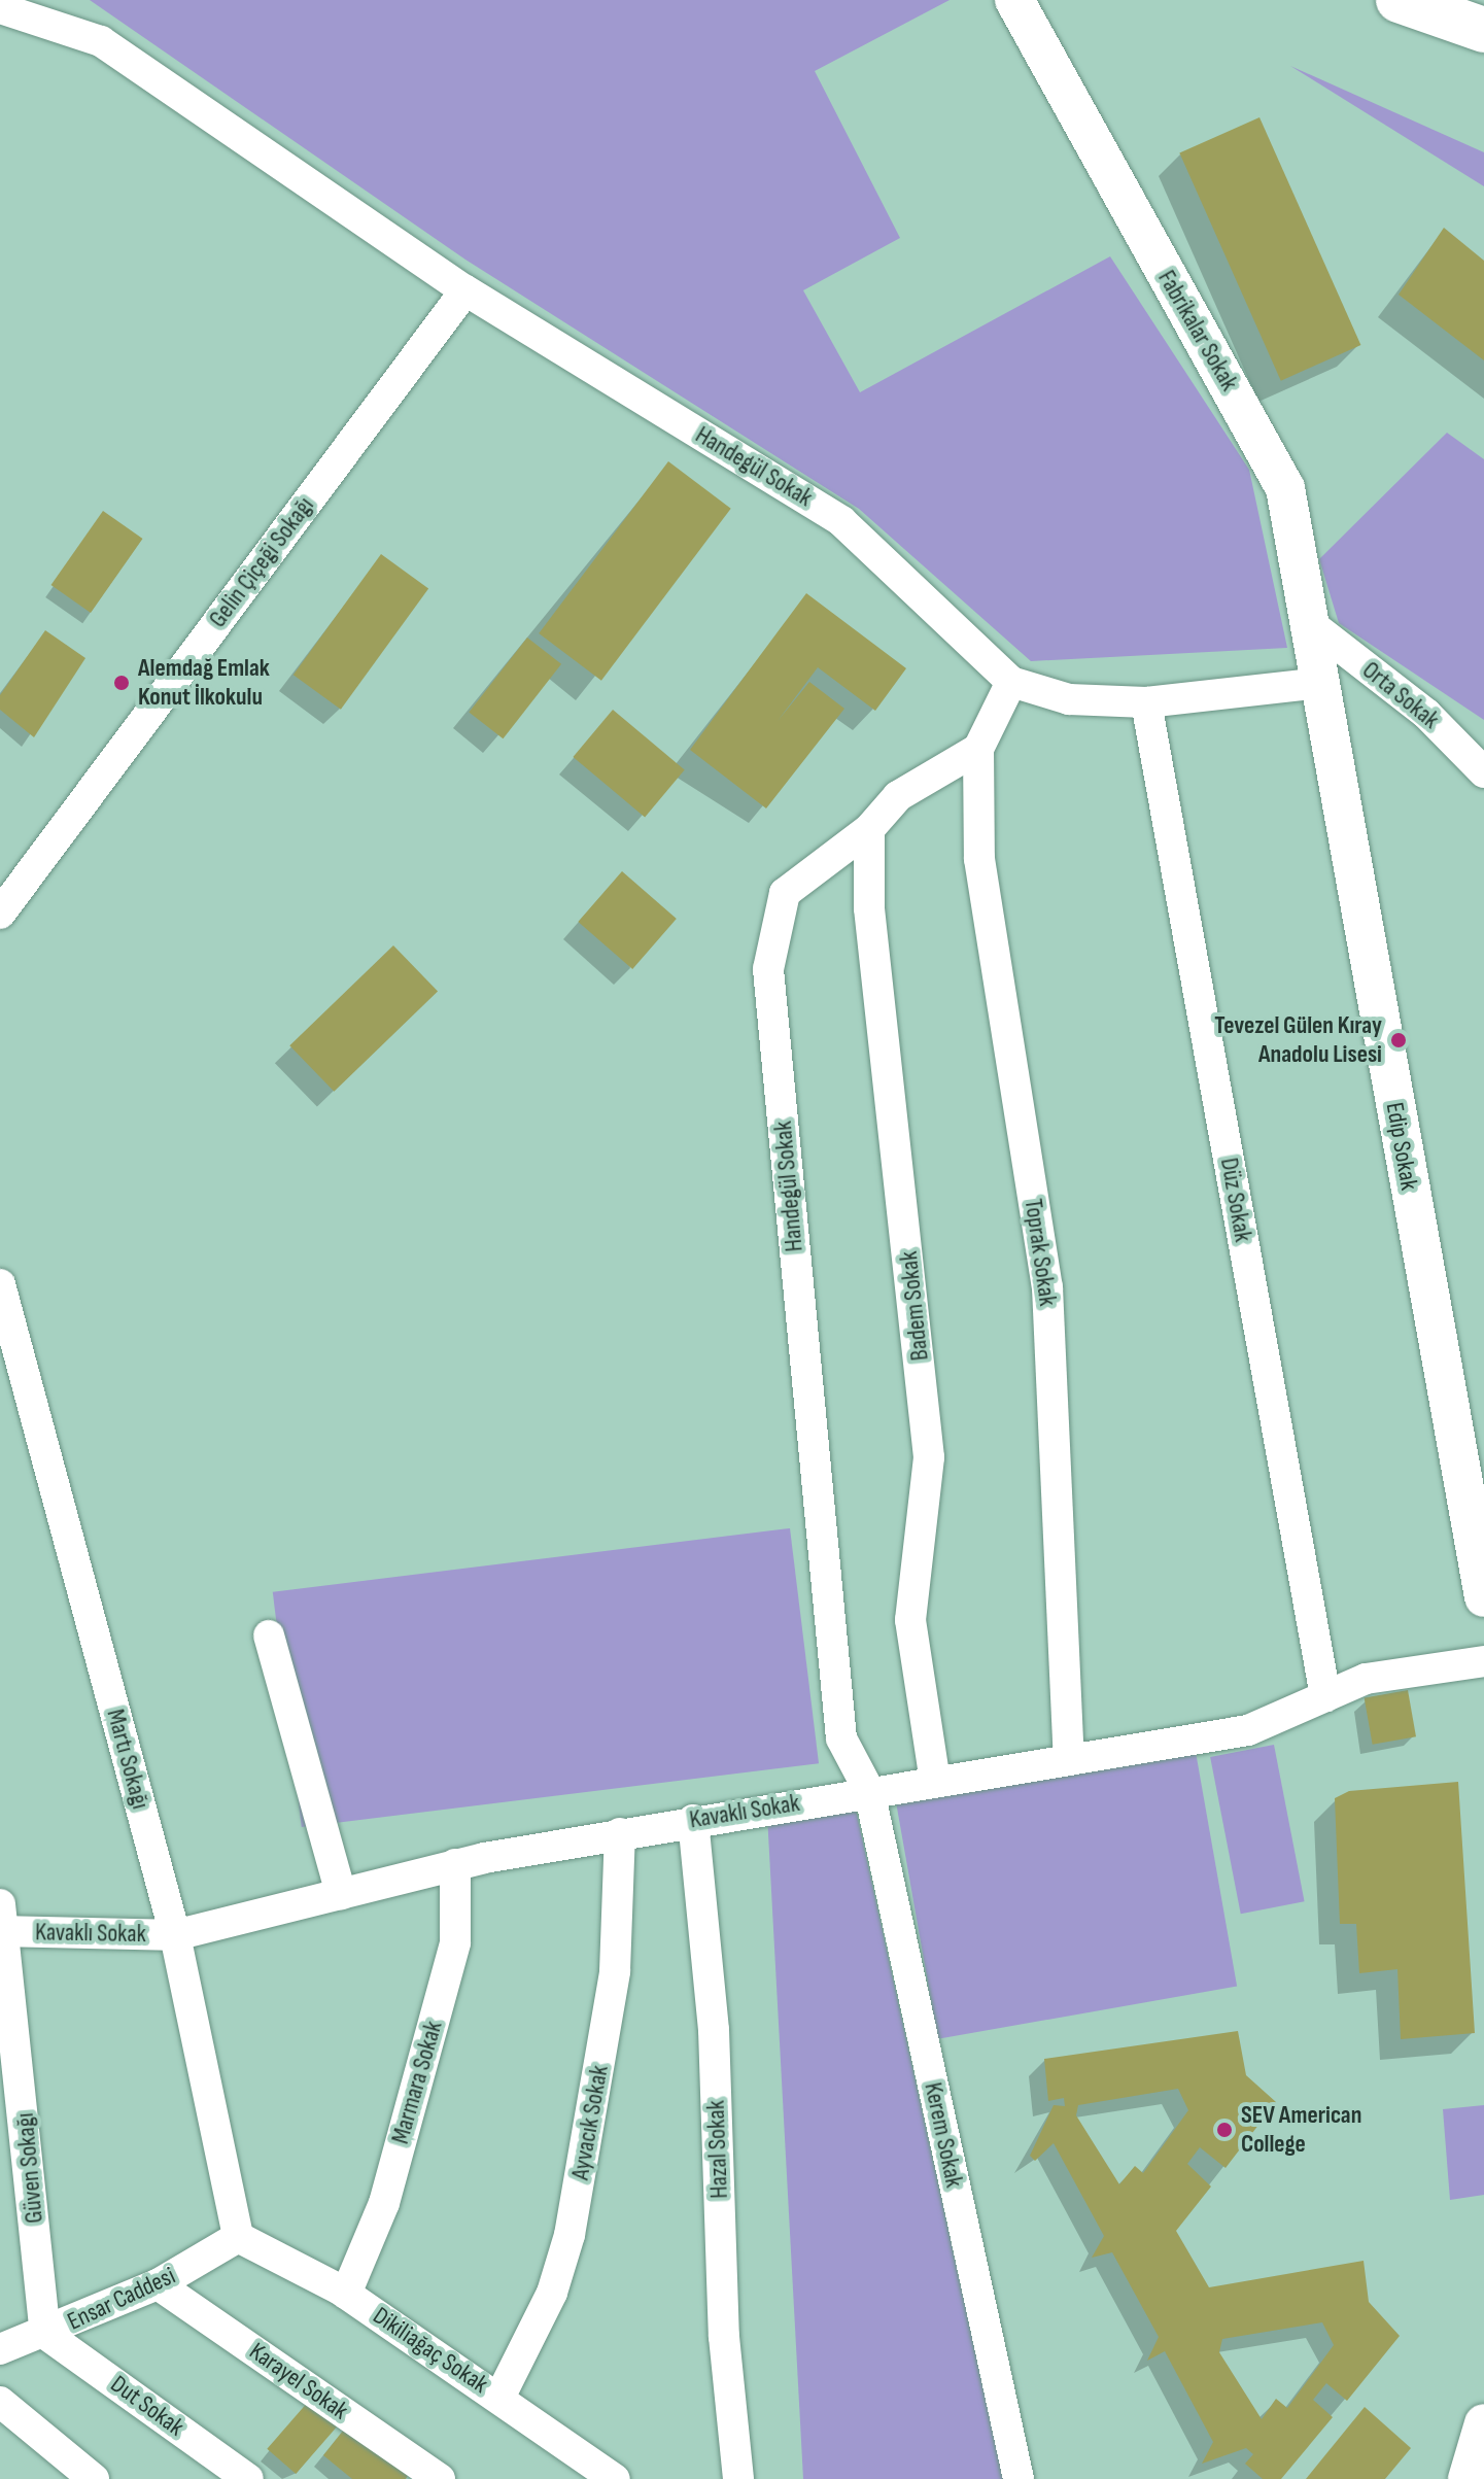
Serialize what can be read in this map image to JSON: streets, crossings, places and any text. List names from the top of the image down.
{
  "streets": {
    "main road": ["Fabrikalar Sokak", "Edip Sokak"],
    "street": [
      "Handegül Sokak",
      "Gelin Çiçeği Sokağı",
      "Orta Sokak",
      "Düz Sokak",
      "Toprak Sokak",
      "Badem Sokak",
      "Martı Sokağı",
      "Kavaklı Sokak",
      "Marmara Sokak",
      "Ayvacık Sokak",
      "Kerem Sokak",
      "Hazal Sokak",
      "Güven Sokağı",
      "Ensar Caddesi",
      "Dikiliağaç Sokak",
      "Karayel Sokak",
      "Dut Sokak"
    ]
  },
  "crossings": [
    ["Fabrikalar Sokak", "Handegül Sokak"],
    ["Fabrikalar Sokak", "Orta Sokak"],
    ["Fabrikalar Sokak", "Edip Sokak"],
    ["Handegül Sokak", "Gelin Çiçeği Sokağı"],
    ["Handegül Sokak", "Edip Sokak"],
    ["Handegül Sokak", "Düz Sokak"],
    ["Handegül Sokak", "Toprak Sokak"],
    ["Handegül Sokak", "Badem Sokak"],
    ["Handegül Sokak", "Kavaklı Sokak"],
    ["Handegül Sokak", "Kerem Sokak"],
    ["Düz Sokak", "Kavaklı Sokak"],
    ["Toprak Sokak", "Kavaklı Sokak"],
    ["Badem Sokak", "Kavaklı Sokak"],
    ["Martı Sokağı", "Kavaklı Sokak"],
    ["Martı Sokağı", "Ensar Caddesi"],
    ["Martı Sokağı", "Dikiliağaç Sokak"],
    ["Kavaklı Sokak", "Marmara Sokak"],
    ["Kavaklı Sokak", "Ayvacık Sokak"],
    ["Kavaklı Sokak", "Kerem Sokak"],
    ["Kavaklı Sokak", "Hazal Sokak"],
    ["Kavaklı Sokak", "Güven Sokağı"],
    ["Marmara Sokak", "Dikiliağaç Sokak"],
    ["Ayvacık Sokak", "Dikiliağaç Sokak"],
    ["Güven Sokağı", "Ensar Caddesi"],
    ["Güven Sokağı", "Dut Sokak"],
    ["Ensar Caddesi", "Dikiliağaç Sokak"],
    ["Ensar Caddesi", "Karayel Sokak"],
    ["Ensar Caddesi", "Dut Sokak"]
  ],
  "places": ["Alemdağ Emlak Konut İlkokulu", "Tevezel Gülen Kıray Anadolu Lisesi", "SEV American College"]
}
